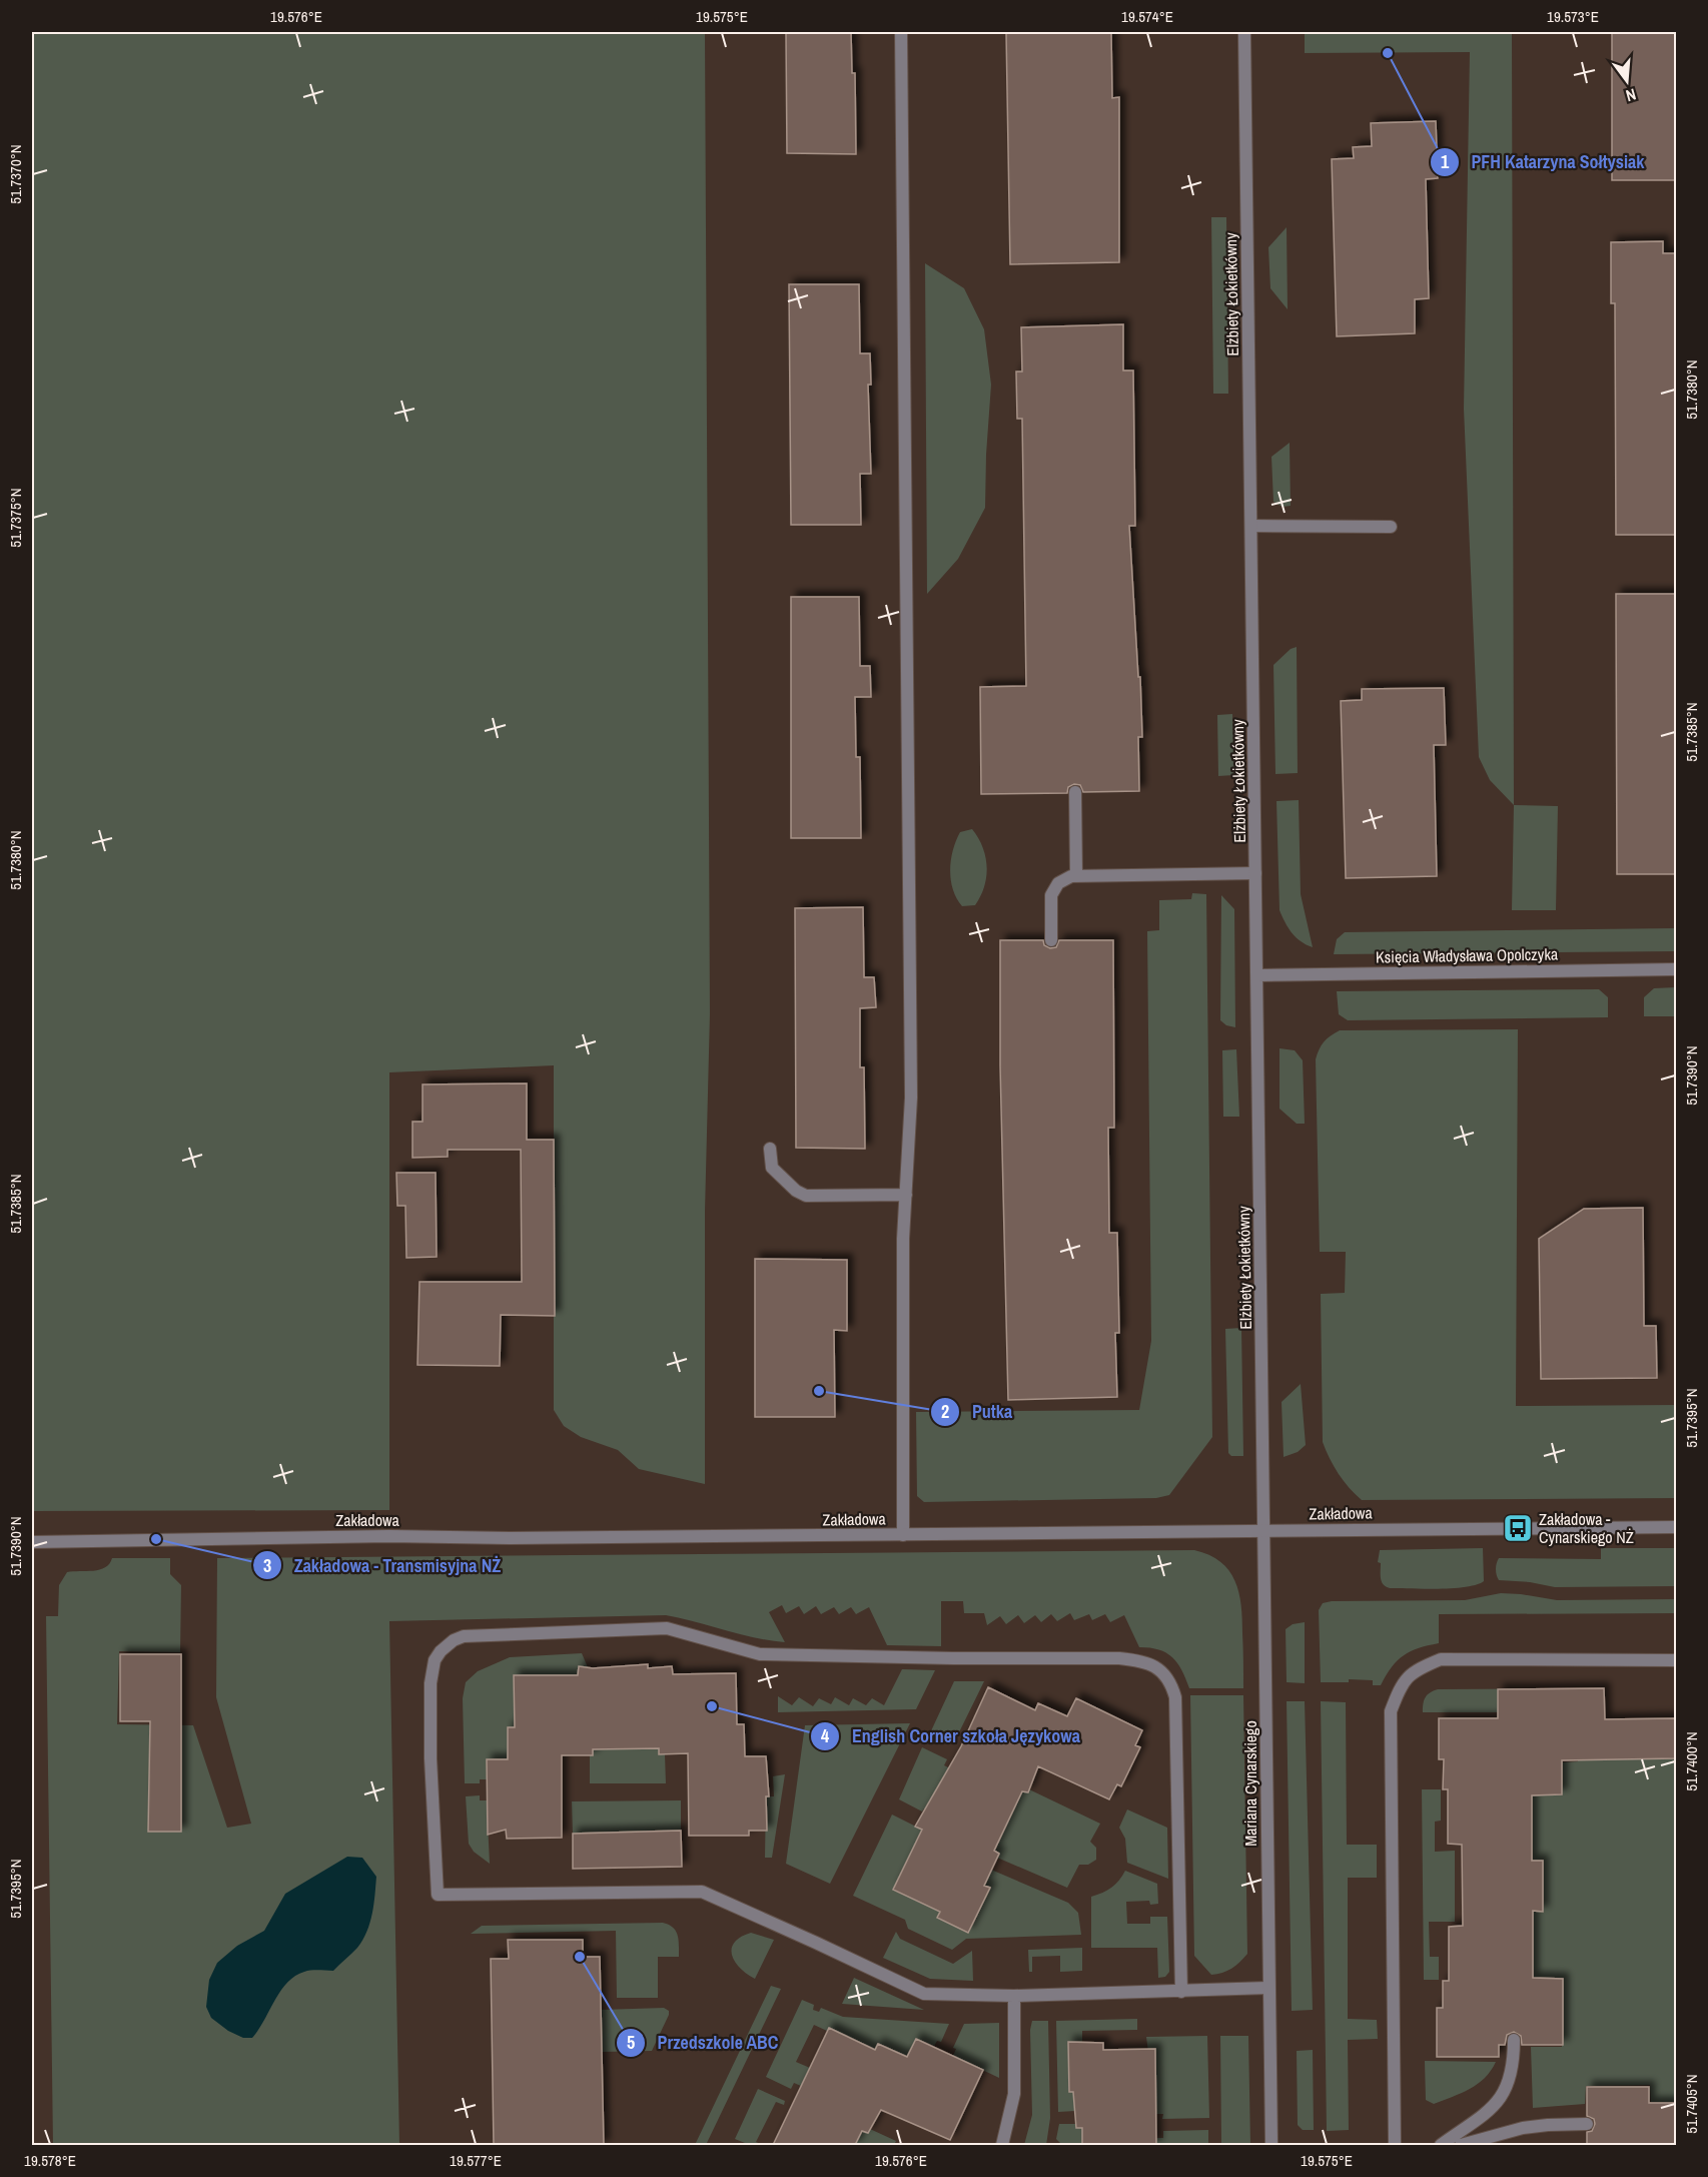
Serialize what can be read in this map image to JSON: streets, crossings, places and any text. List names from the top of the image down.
{
  "streets": {
    "street": [
      "Elżbiety Łokietkówny",
      "Księcia Władysława Opolczyka",
      "Zakładowa",
      "Mariana Cynarskiego"
    ]
  },
  "crossings": [
    ["Elżbiety Łokietkówny", "Księcia Władysława Opolczyka"],
    ["Elżbiety Łokietkówny", "Zakładowa"],
    ["Elżbiety Łokietkówny", "Mariana Cynarskiego"],
    ["Zakładowa", "Mariana Cynarskiego"]
  ],
  "places": {
    "other": [
      "PFH Katarzyna Sołtysiak",
      "Putka",
      "Zakładowa - Transmisyjna NŻ",
      "English Corner szkoła Językowa",
      "Przedszkole ABC"
    ],
    "bus stop": ["Zakładowa - Cynarskiego NŻ"]
  },
  "north": "bottom",
  "coordinates": [
    "19.576°E",
    "19.575°E",
    "19.574°E",
    "19.573°E",
    "51.7370°N",
    "51.7380°N",
    "51.7375°N",
    "51.7385°N",
    "51.7390°N",
    "51.7395°N",
    "51.7400°N",
    "51.7405°N",
    "19.578°E",
    "19.577°E"
  ]
}
